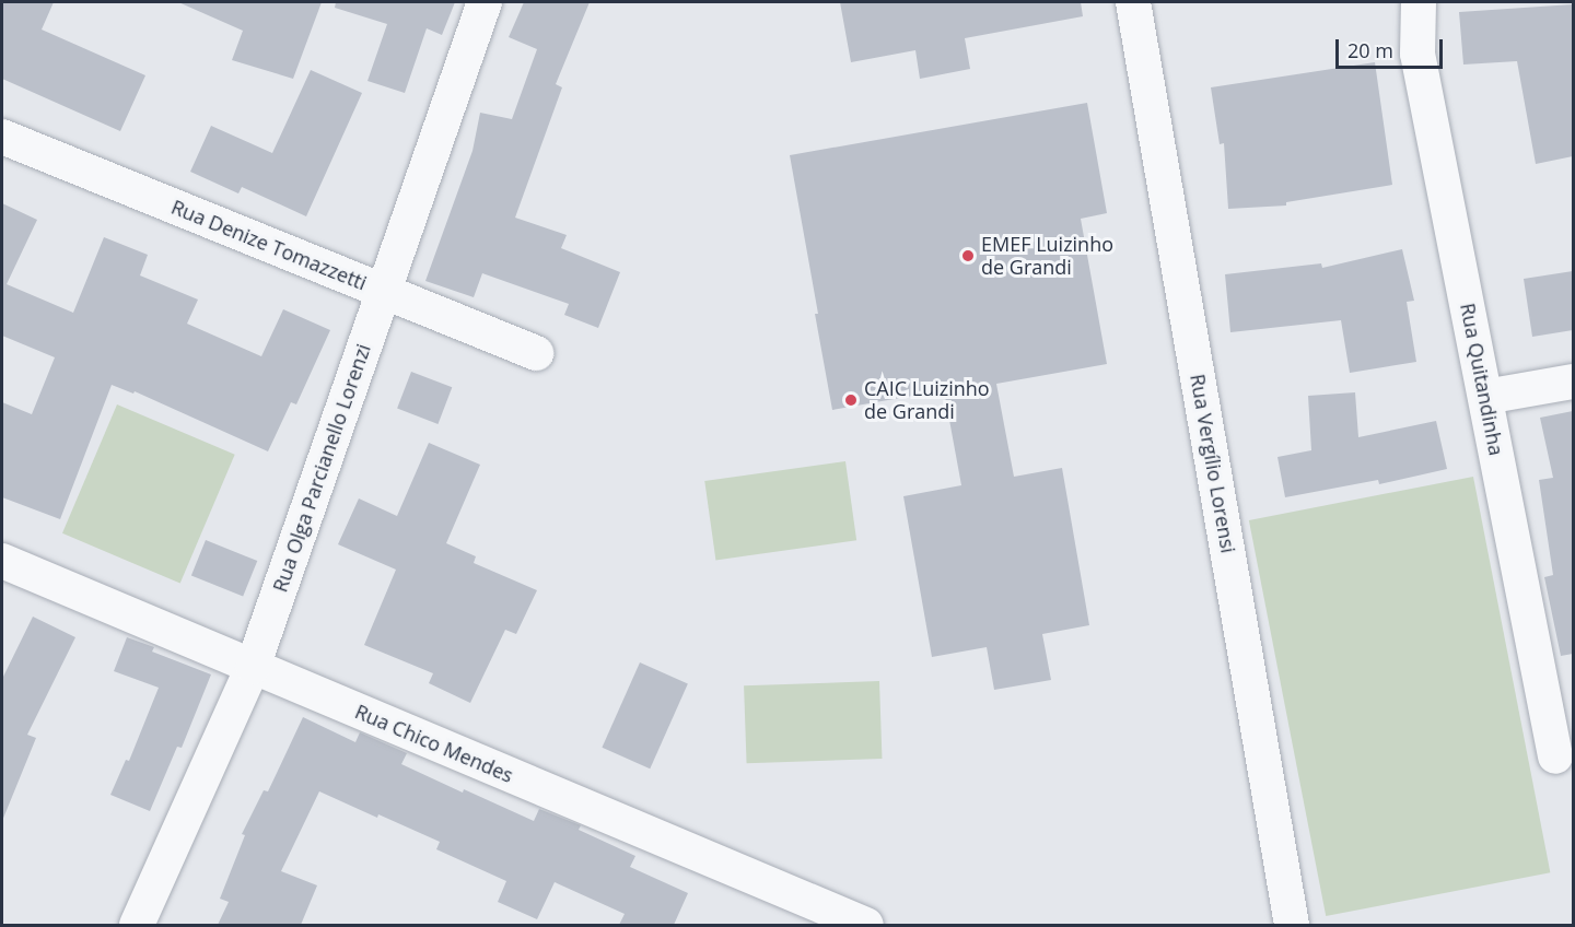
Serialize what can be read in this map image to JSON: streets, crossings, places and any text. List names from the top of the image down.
{
  "streets": {
    "street": [
      "Rua Denize Tomazzetti",
      "Rua Quitandinha",
      "Rua Vergílio Lorensi",
      "Rua Olga Parcianello Lorenzi",
      "Rua Chico Mendes"
    ]
  },
  "crossings": [
    ["Rua Denize Tomazzetti", "Rua Olga Parcianello Lorenzi"],
    ["Rua Olga Parcianello Lorenzi", "Rua Chico Mendes"]
  ],
  "places": ["EMEF Luizinho de Grandi", "CAIC Luizinho de Grandi"],
  "scale_bar": "20 m"
}
